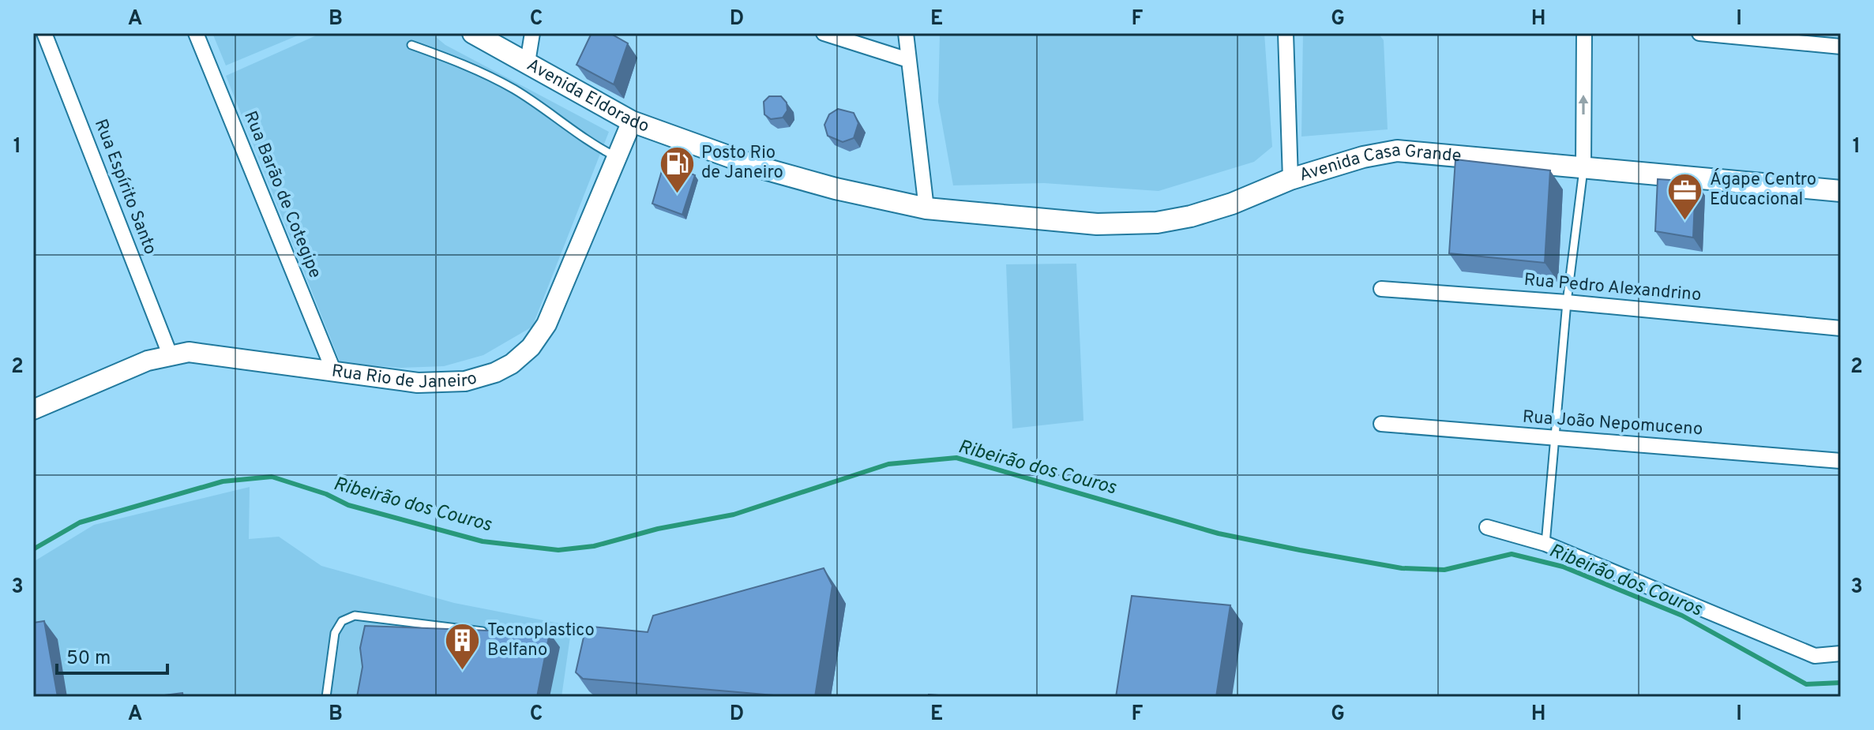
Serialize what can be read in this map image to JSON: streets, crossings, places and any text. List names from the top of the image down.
{
  "streets": {
    "main road": ["Avenida Eldorado", "Avenida Casa Grande"],
    "street": [
      "Rua Espírito Santo",
      "Rua Barão de Cotegipe",
      "Rua Pedro Alexandrino",
      "Rua Rio de Janeiro",
      "Rua João Nepomuceno"
    ]
  },
  "crossings": [
    ["Avenida Eldorado", "Avenida Casa Grande"],
    ["Avenida Eldorado", "Rua Rio de Janeiro"],
    ["Rua Espírito Santo", "Rua Rio de Janeiro"],
    ["Rua Barão de Cotegipe", "Rua Rio de Janeiro"]
  ],
  "water": ["Ribeirão dos Couros"],
  "places": {
    "fuel station": ["Posto Rio de Janeiro"],
    "office": ["Ágape Centro Educacional"],
    "building": ["Tecnoplastico Belfano"]
  },
  "scale_bar": "50 m",
  "grid": {
    "columns": [
      "A",
      "B",
      "C",
      "D",
      "E",
      "F",
      "G",
      "H",
      "I"
    ],
    "rows": ["1", "2", "3"]
  }
}
